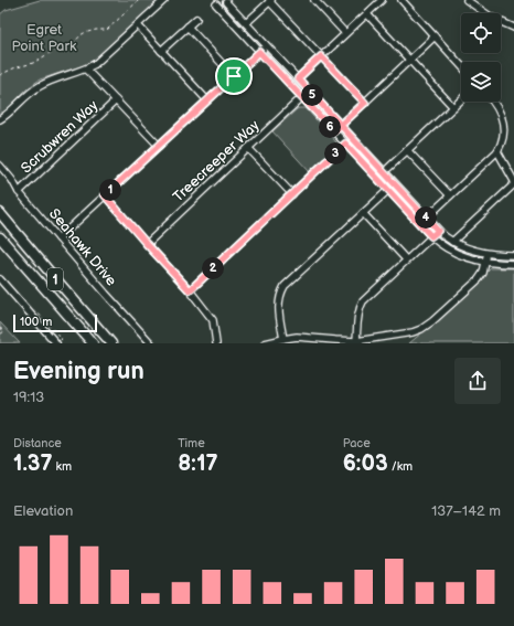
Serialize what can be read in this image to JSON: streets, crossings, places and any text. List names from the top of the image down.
{
  "streets": {
    "highway": ["1"],
    "street": ["Scrubwren Way", "Treecreeper Way", "Seahawk Drive"]
  },
  "crossings": [
    ["Scrubwren Way", "Seahawk Drive"]
  ],
  "parks": ["Egret Point Park"],
  "scale_bar": "100 m",
  "page": {
    "pins": [
      "5",
      "6",
      "3",
      "1",
      "4",
      "2"
    ],
    "scale": "100 m",
    "heading": ["Evening run", "19:13"],
    "stats": [
      ["Distance", "1.37 km"],
      ["Time", "8:17"],
      ["Pace", "6:03 /km"]
    ],
    "chart": ["Elevation", "137–142 m"]
  }
}
